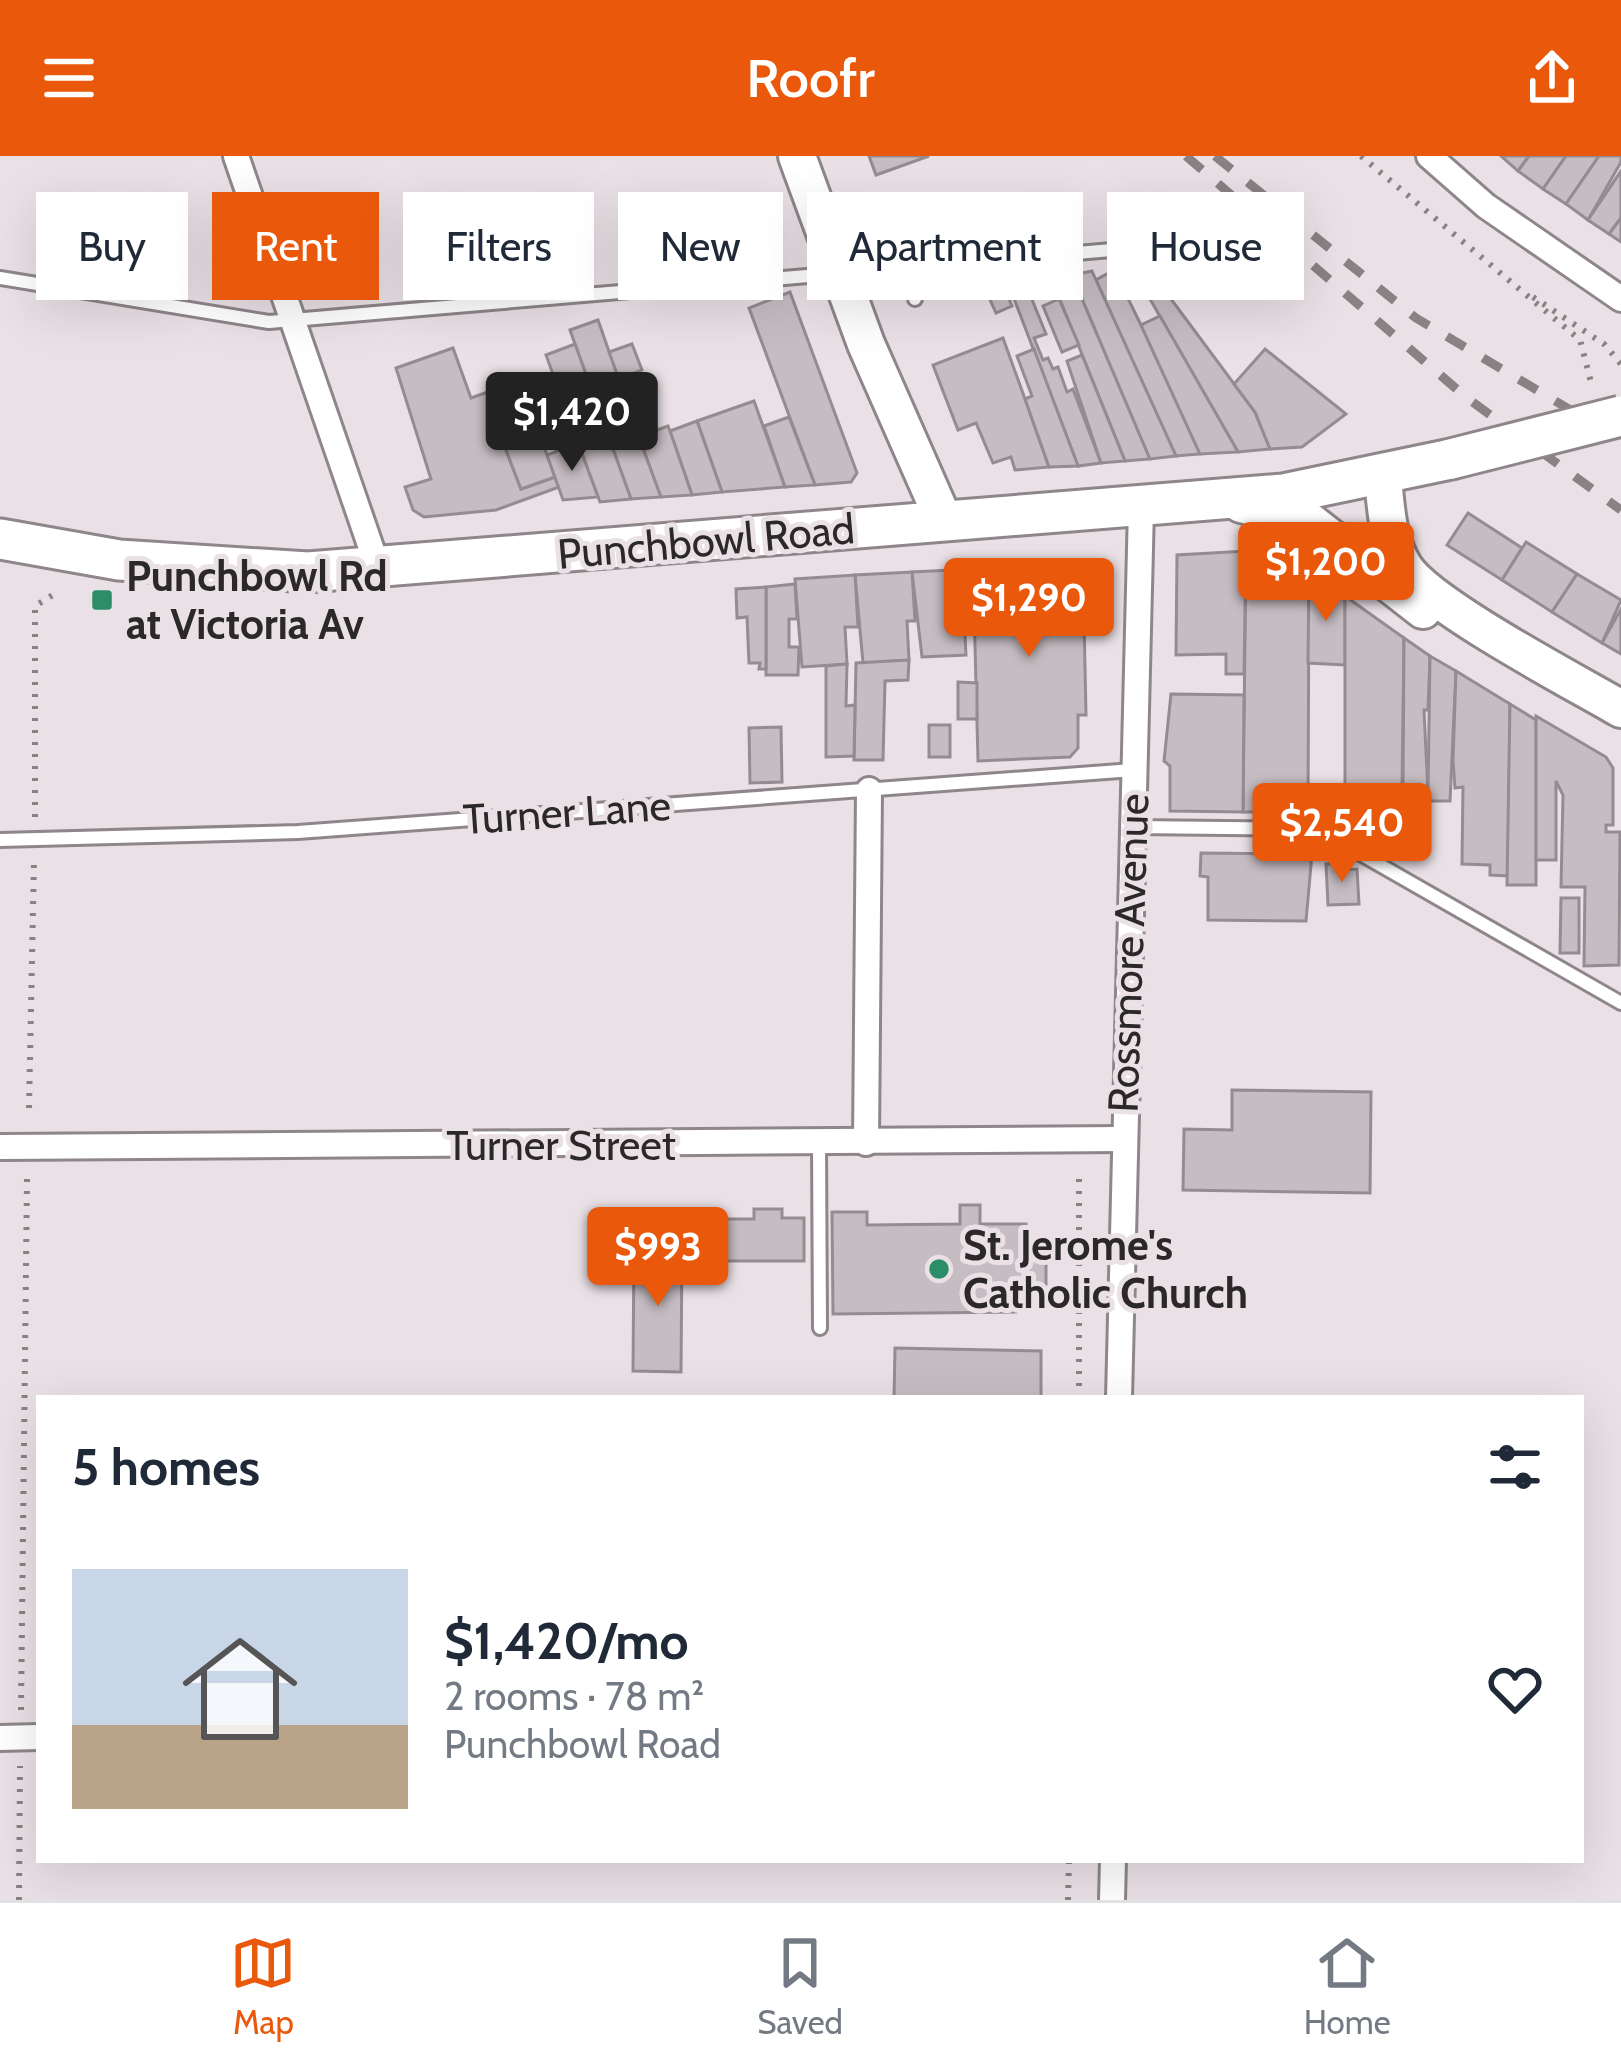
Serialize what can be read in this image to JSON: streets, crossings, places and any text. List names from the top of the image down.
{
  "streets": {
    "main road": ["Punchbowl Road"],
    "street": ["Rossmore Avenue", "Turner Street"],
    "lane": ["Turner Lane"]
  },
  "crossings": [
    ["Punchbowl Road", "Rossmore Avenue"],
    ["Turner Lane", "Rossmore Avenue"],
    ["Rossmore Avenue", "Turner Street"]
  ],
  "places": {
    "transit": ["Punchbowl Rd at Victoria Av"],
    "other": ["St. Jerome's Catholic Church"]
  },
  "page": {
    "header": "Roofr",
    "chip": [
      "Buy",
      "Rent",
      "Filters",
      "New",
      "Apartment",
      "House"
    ],
    "price": [
      "$1,420",
      "$1,200",
      "$1,290",
      "$2,540",
      "$993"
    ],
    "heading": "5 homes",
    "list": [
      {
        "name": "$1,420/mo",
        "note": "2 rooms · 78 m² · Punchbowl Road"
      }
    ],
    "tabs": ["Map", "Saved", "Home"]
  }
}
